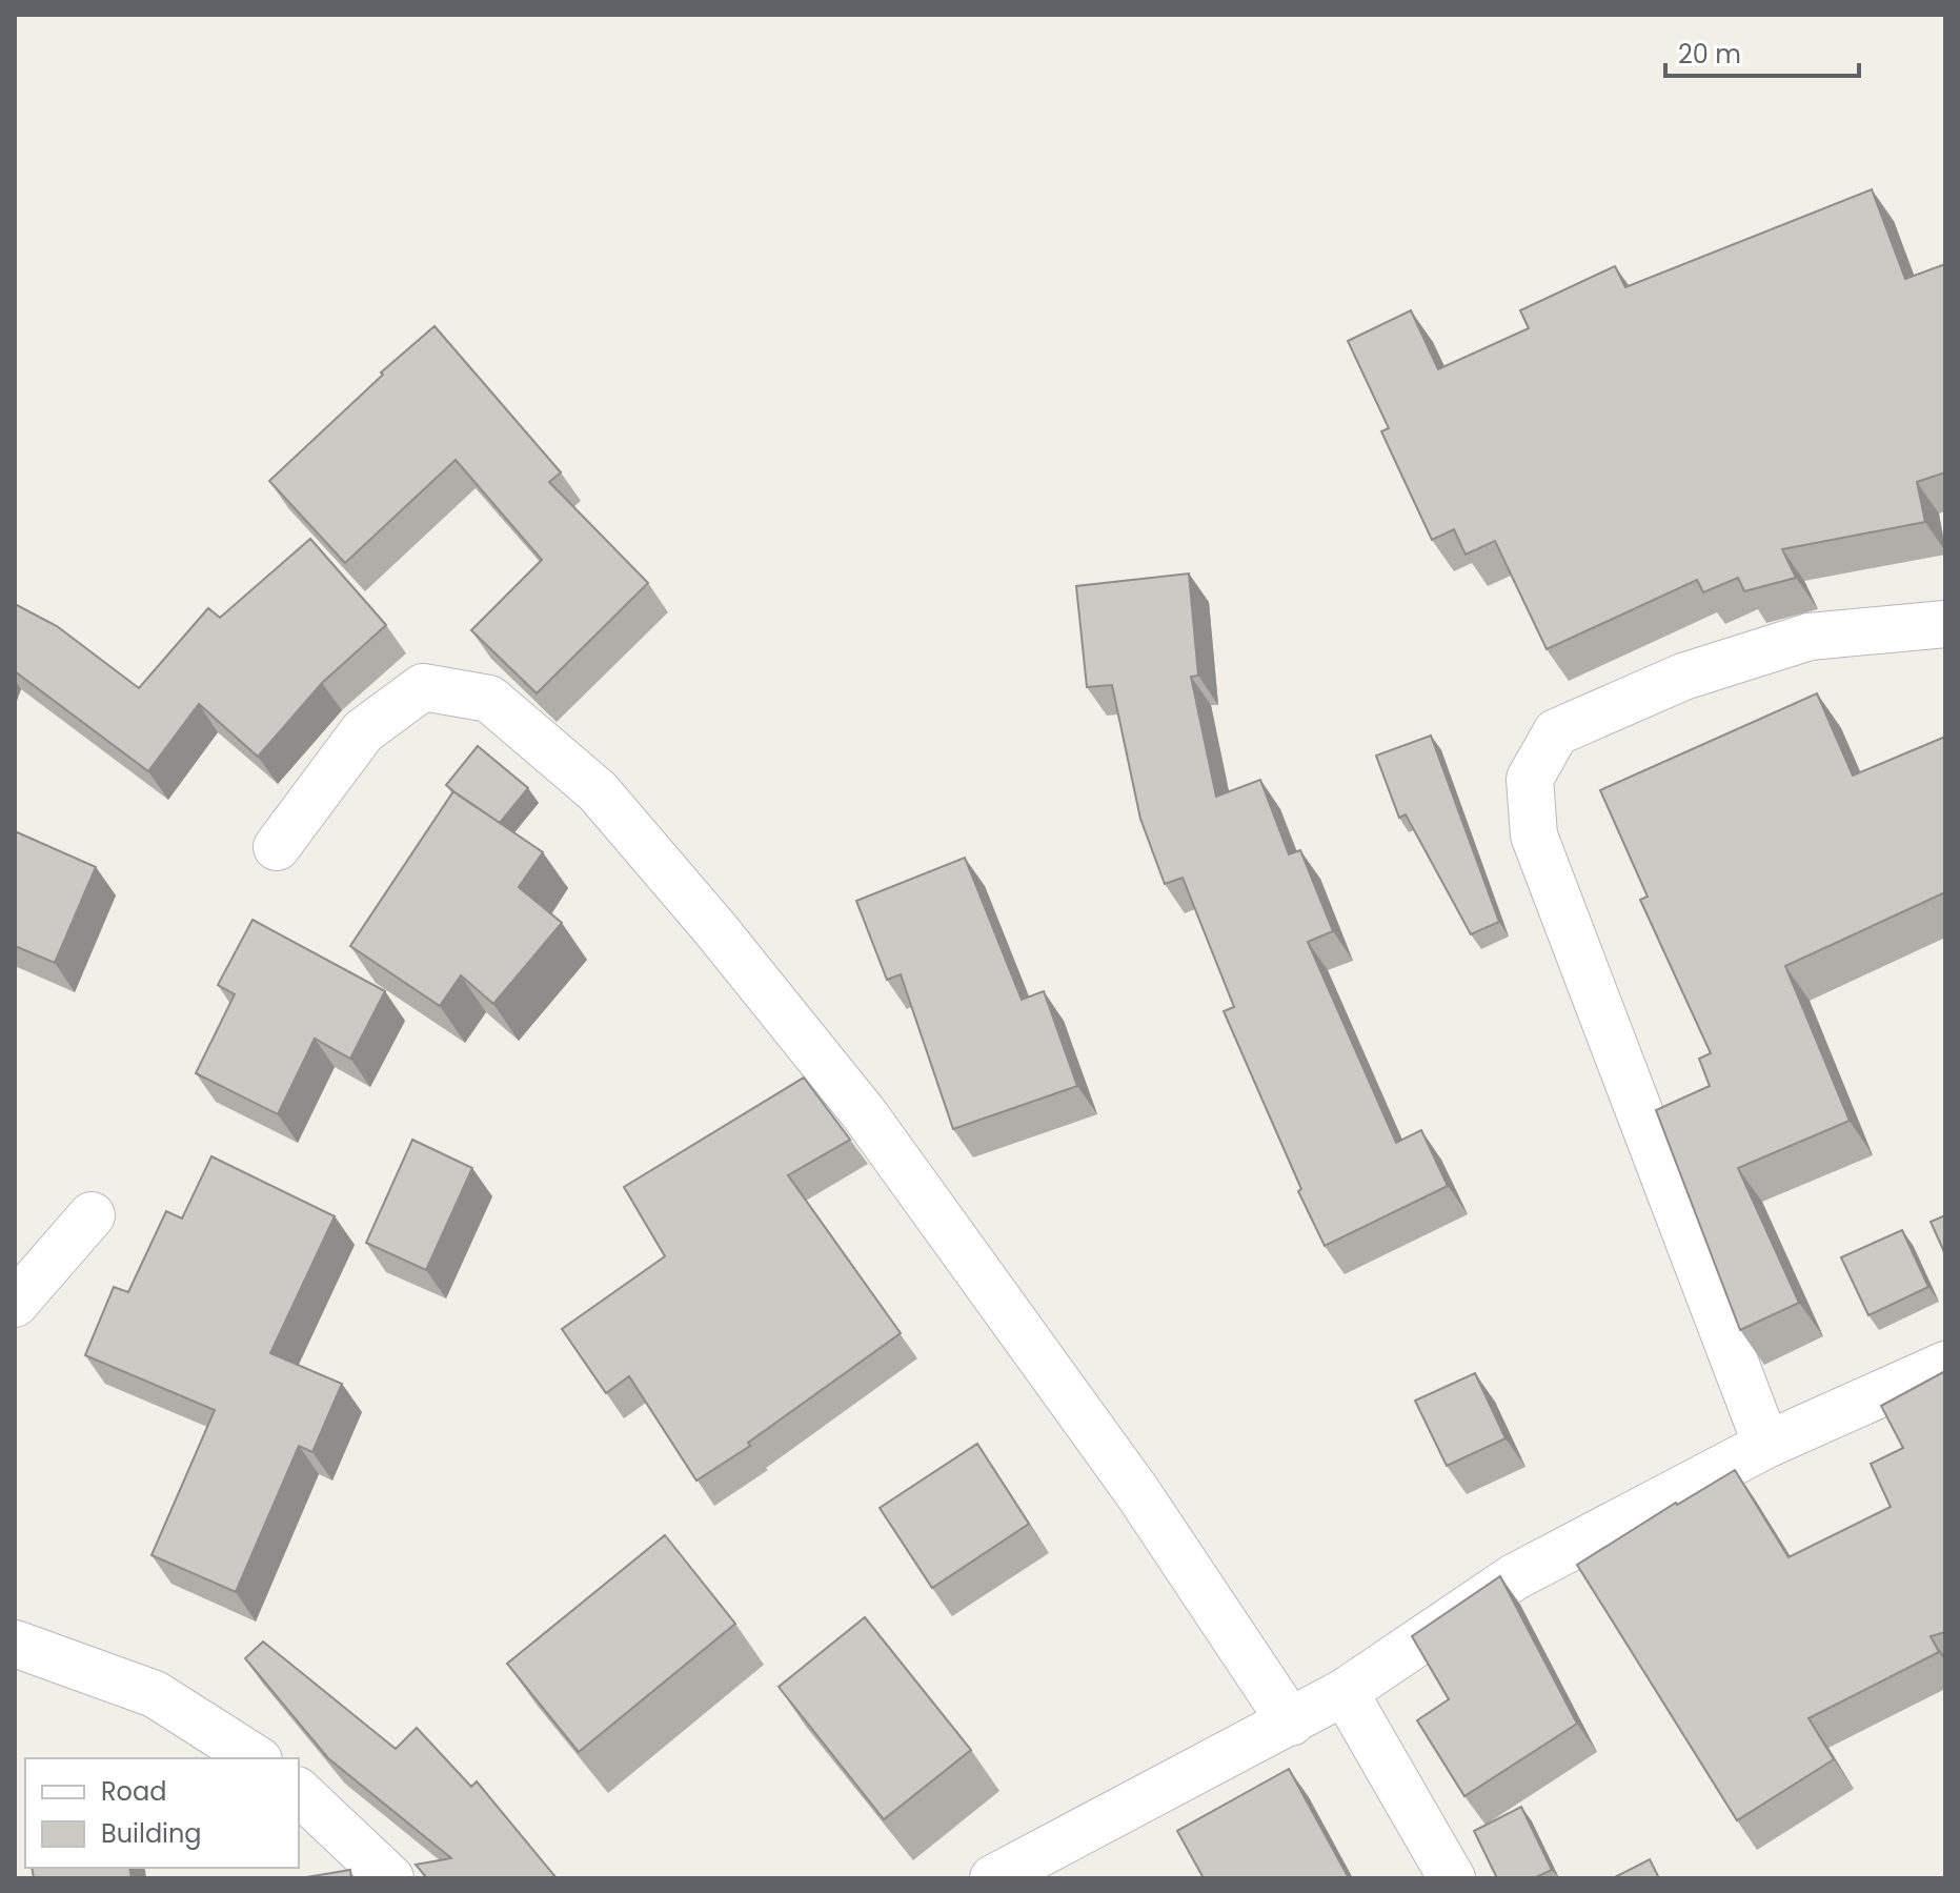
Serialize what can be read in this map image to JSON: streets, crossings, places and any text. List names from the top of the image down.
{
  "legend": ["Road", "Building"],
  "scale_bar": "20 m"
}
